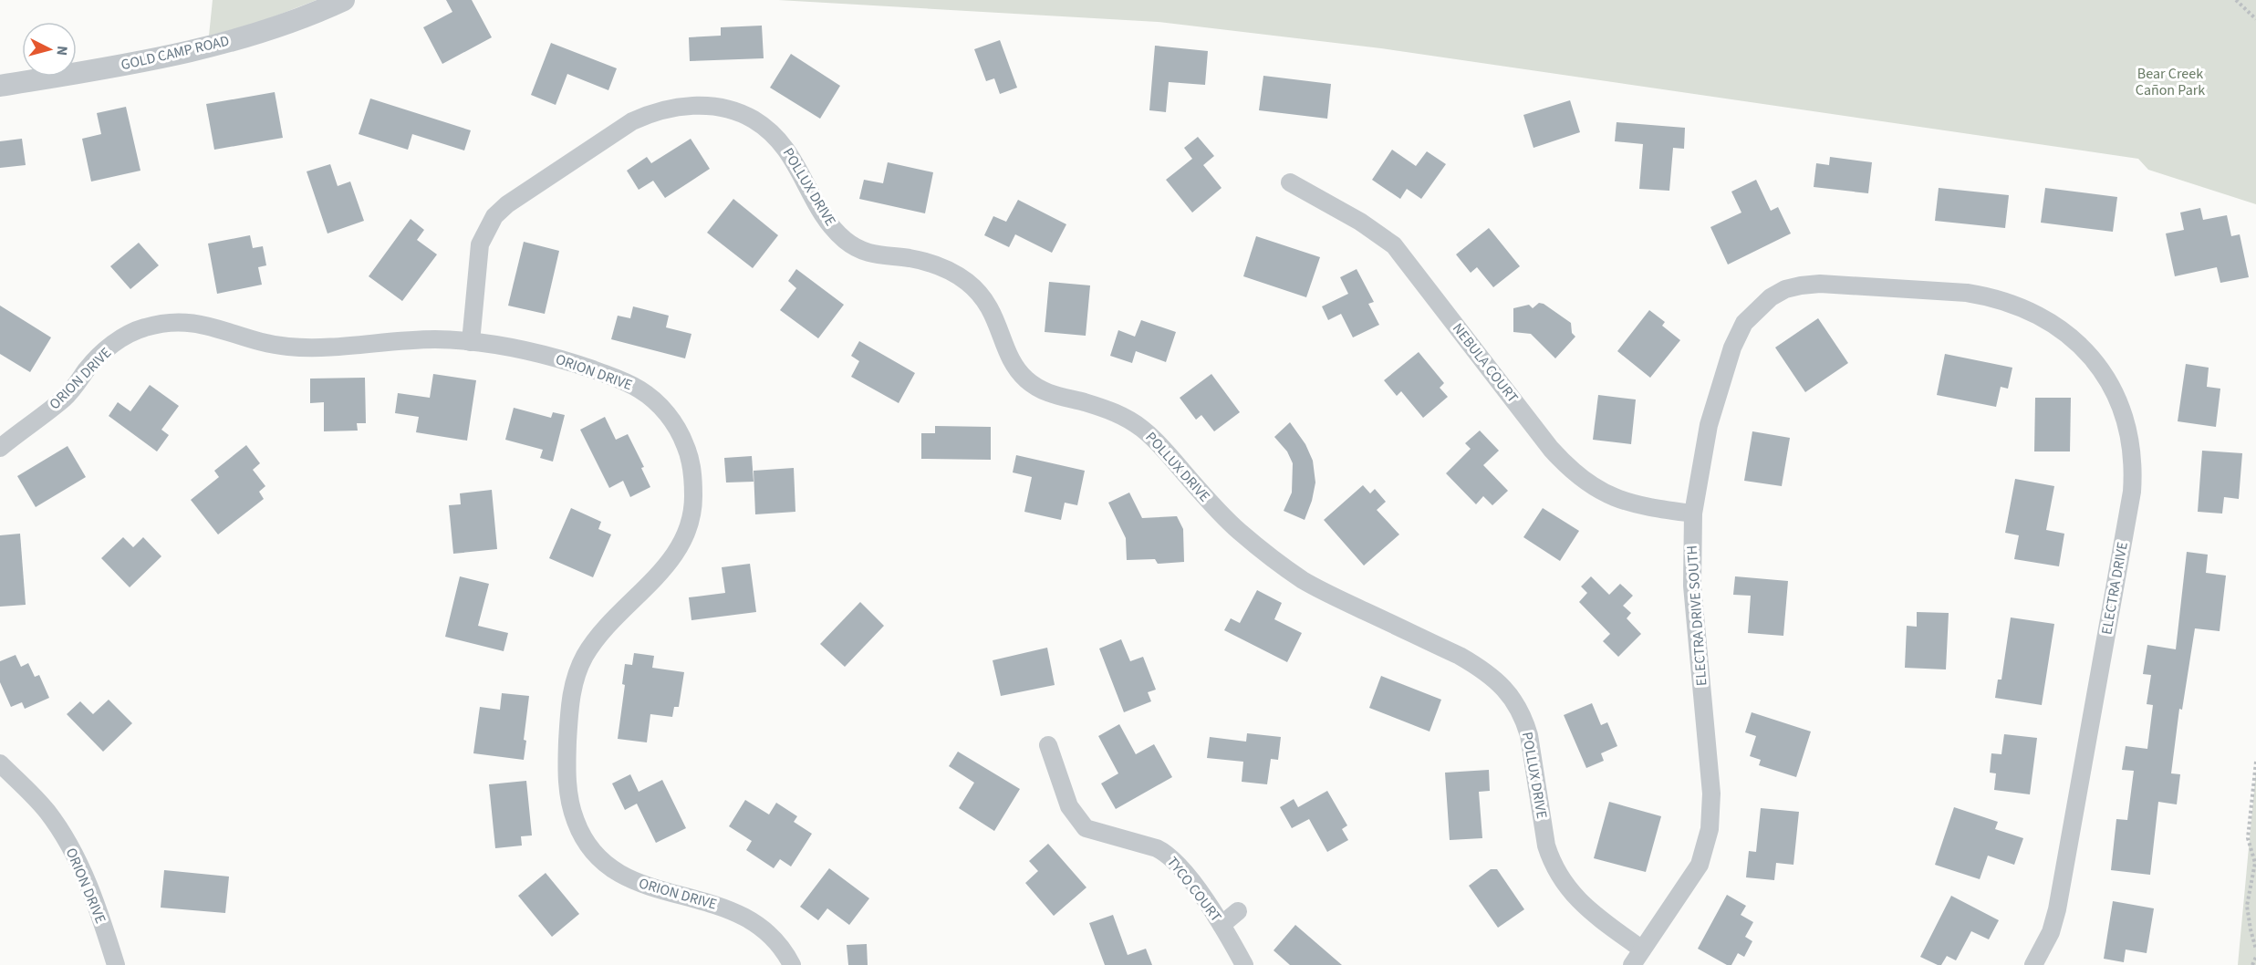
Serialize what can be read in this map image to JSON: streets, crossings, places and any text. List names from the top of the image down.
{
  "streets": {
    "street": [
      "GOLD CAMP ROAD",
      "POLLUX DRIVE",
      "NEBULA COURT",
      "ORION DRIVE",
      "ELECTRA DRIVE",
      "ELECTRA DRIVE SOUTH",
      "TYCO COURT"
    ]
  },
  "crossings": [
    ["POLLUX DRIVE", "ORION DRIVE"],
    ["POLLUX DRIVE", "ELECTRA DRIVE SOUTH"],
    ["NEBULA COURT", "ELECTRA DRIVE SOUTH"],
    ["ELECTRA DRIVE", "ELECTRA DRIVE SOUTH"]
  ],
  "parks": ["Bear Creek Cañon Park"],
  "north": "right"
}
